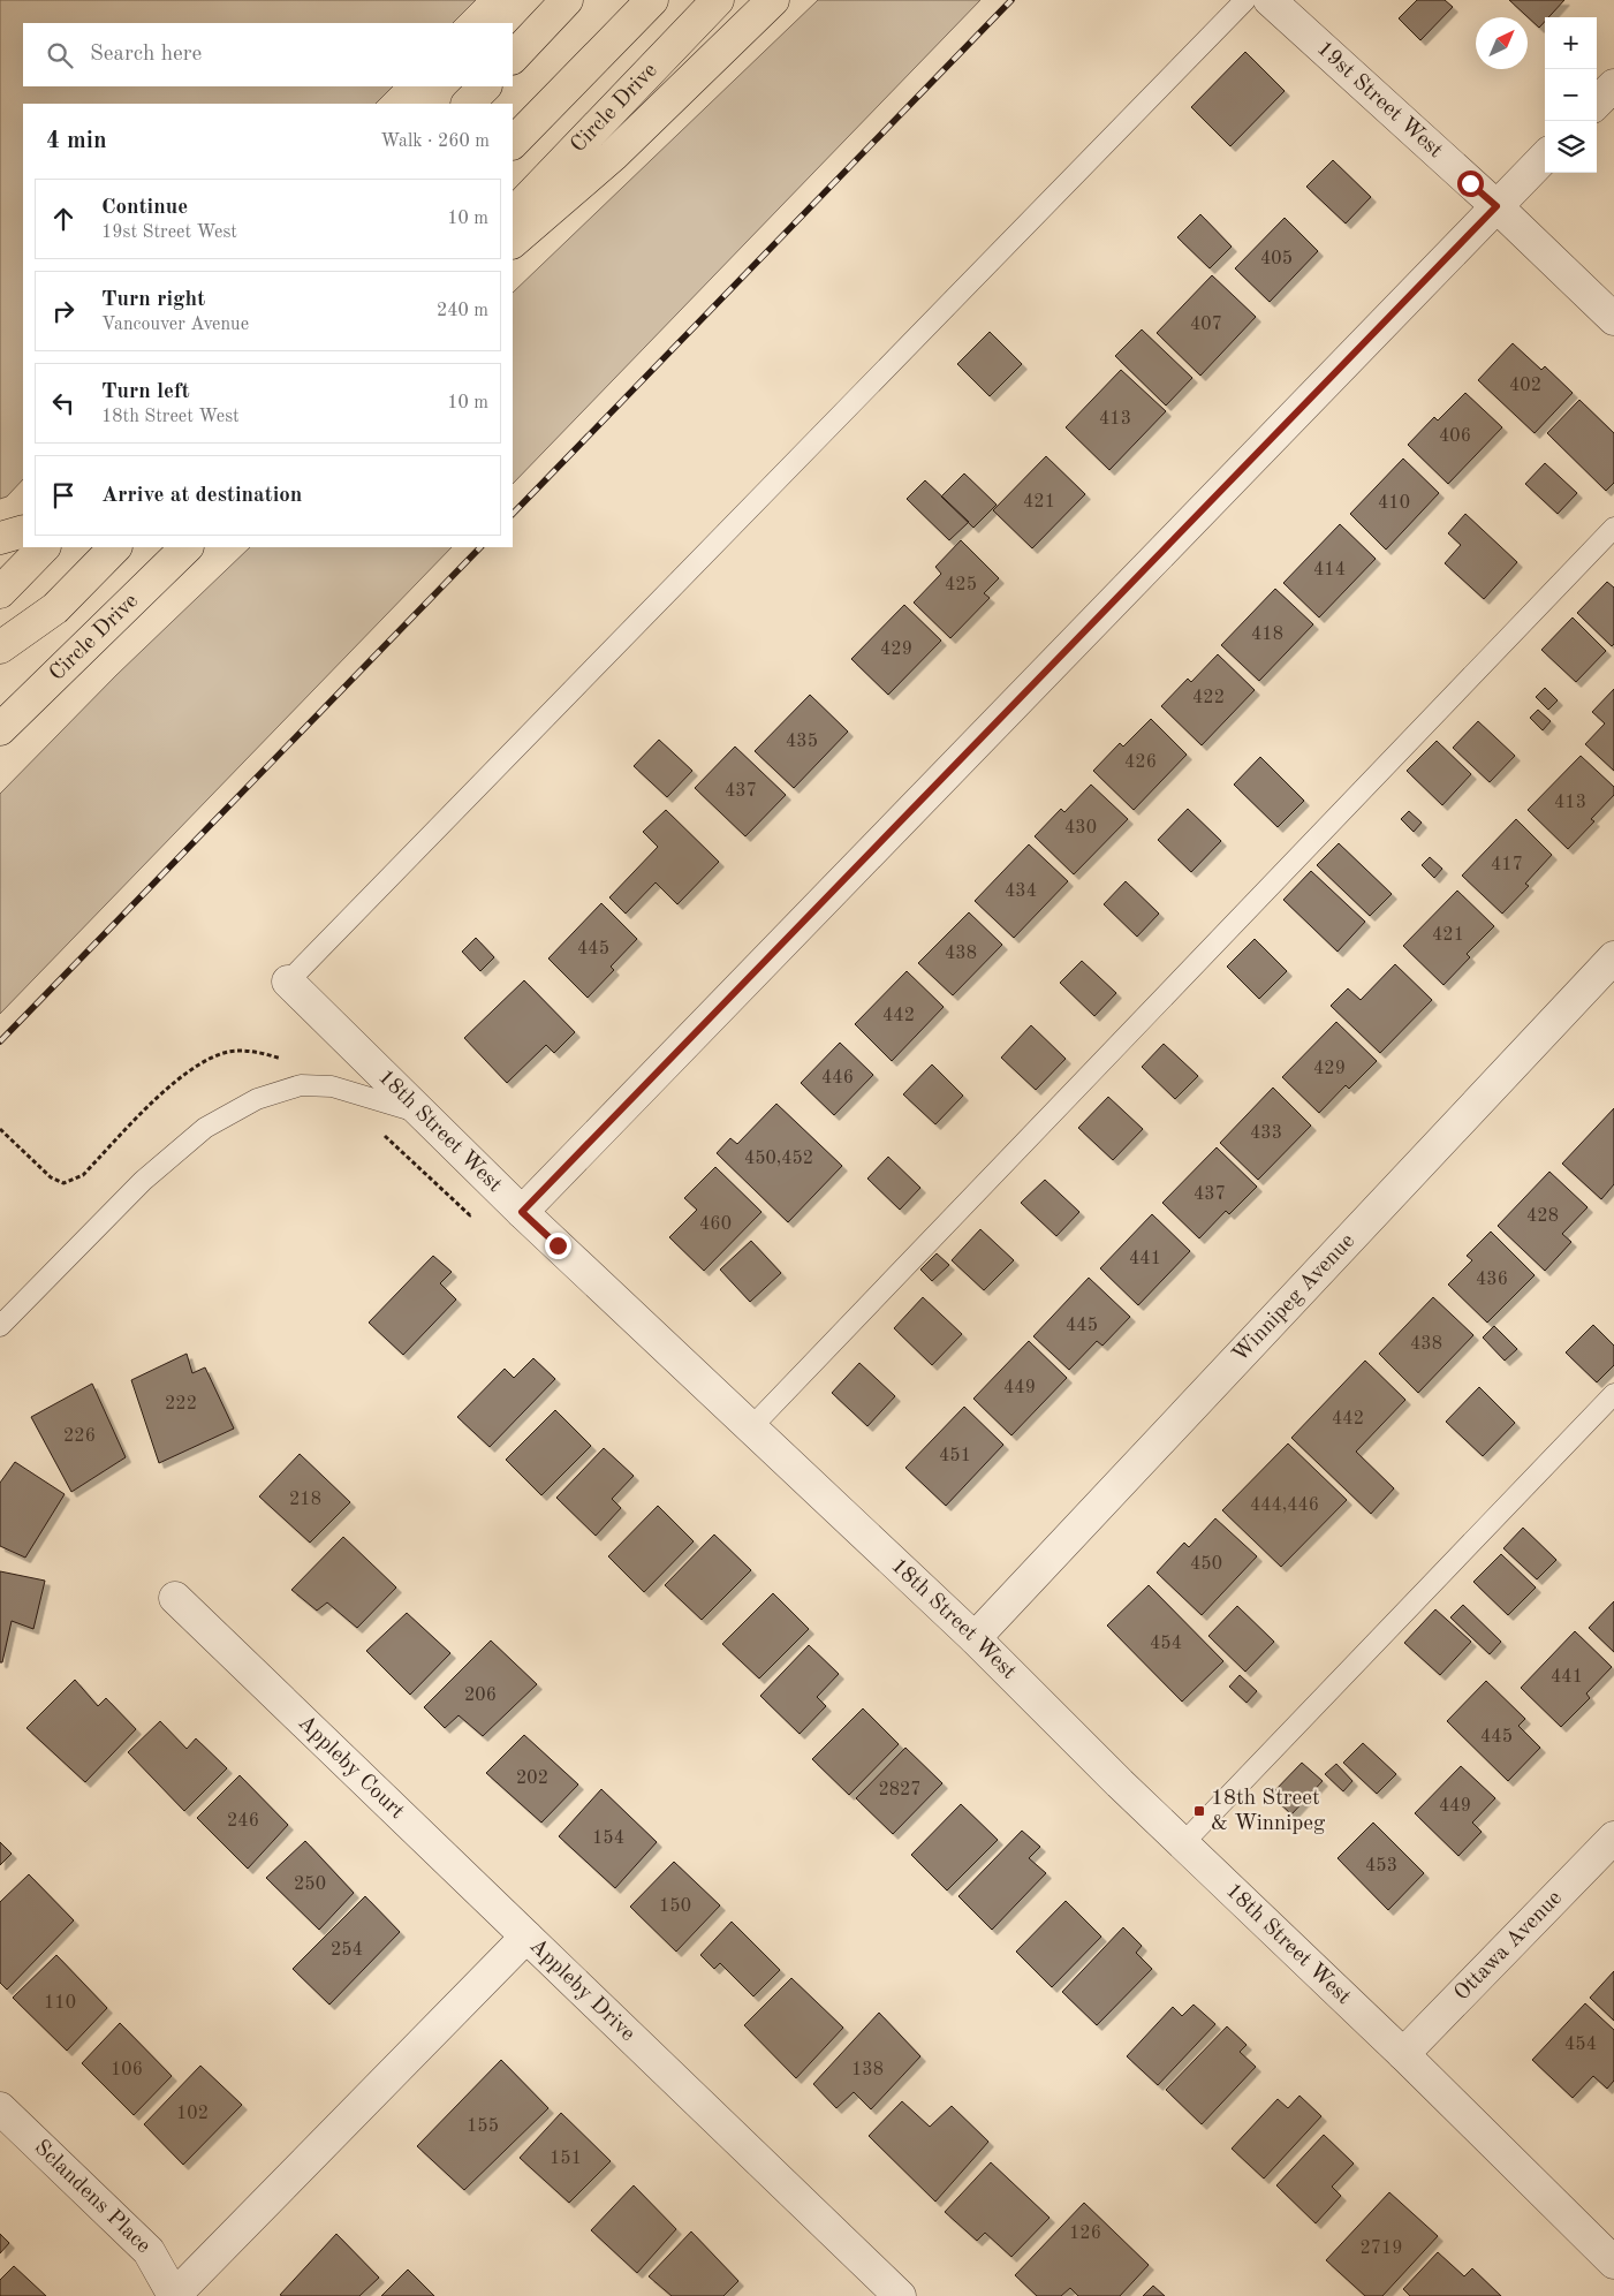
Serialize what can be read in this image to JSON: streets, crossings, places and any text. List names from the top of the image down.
{
  "streets": {
    "highway": ["Circle Drive"],
    "street": [
      "19st Street West",
      "18th Street West",
      "Winnipeg Avenue",
      "Appleby Court",
      "Ottawa Avenue",
      "Appleby Drive",
      "Sclandens Place"
    ]
  },
  "crossings": [
    ["18th Street West", "Winnipeg Avenue"],
    ["18th Street West", "Ottawa Avenue"],
    ["Appleby Court", "Appleby Drive"],
    ["Appleby Drive", "Sclandens Place"]
  ],
  "places": {
    "transit": ["18th Street & Winnipeg"]
  },
  "house_numbers": [
    "405",
    "407",
    "402",
    "413",
    "406",
    "421",
    "410",
    "414",
    "425",
    "418",
    "429",
    "422",
    "435",
    "426",
    "437",
    "413",
    "430",
    "417",
    "434",
    "421",
    "445",
    "438",
    "442",
    "429",
    "446",
    "433",
    "450,452",
    "437",
    "428",
    "460",
    "441",
    "436",
    "445",
    "438",
    "449",
    "222",
    "442",
    "226",
    "451",
    "218",
    "444,446",
    "450",
    "454",
    "441",
    "206",
    "445",
    "202",
    "2827",
    "449",
    "246",
    "154",
    "453",
    "250",
    "150",
    "254",
    "110",
    "454",
    "106",
    "138",
    "102",
    "155",
    "151",
    "126",
    "2719"
  ],
  "north": "top right",
  "page": {
    "map_buttons": ["+", "−"],
    "search": "Search here",
    "heading": ["4 min", "Walk · 260 m"],
    "list": [
      ["Continue", "19st Street West", "10 m"],
      ["Turn right", "Vancouver Avenue", "240 m"],
      ["Turn left", "18th Street West", "10 m"],
      "Arrive at destination"
    ]
  }
}
